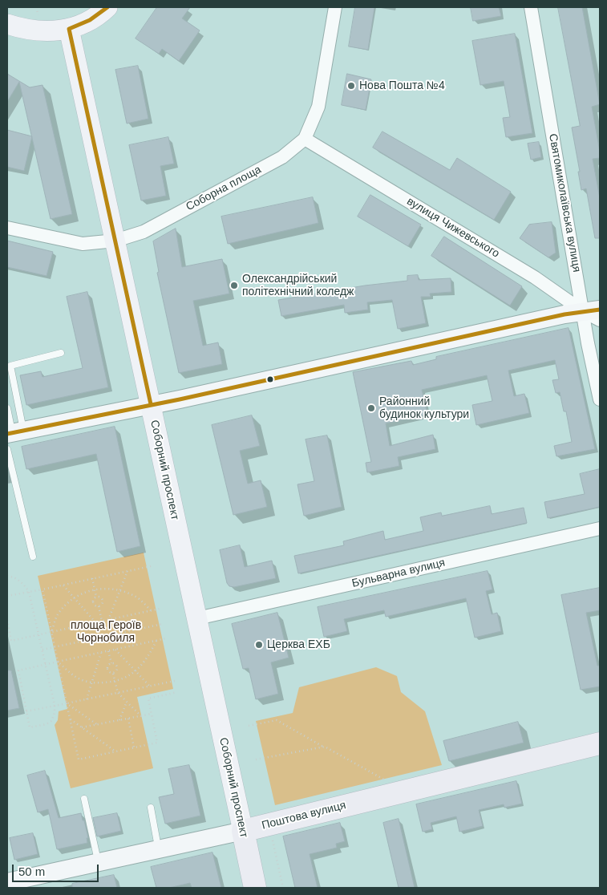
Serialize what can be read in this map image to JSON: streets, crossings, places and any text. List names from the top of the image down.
{
  "streets": {
    "highway": ["Соборний проспект", "Поштова вулиця"],
    "street": [
      "Соборна площа",
      "Святомиколаївська вулиця",
      "вулиця Чижевського",
      "Бульварна вулиця"
    ]
  },
  "crossings": [
    ["Соборна площа", "вулиця Чижевського"],
    ["Соборна площа", "Соборний проспект"],
    ["Святомиколаївська вулиця", "вулиця Чижевського"],
    ["Соборний проспект", "Бульварна вулиця"],
    ["Соборний проспект", "Поштова вулиця"]
  ],
  "parks": ["площа Героїв Чорнобиля"],
  "places": [
    "Нова Пошта №4",
    "Олександрійський політехнічний коледж",
    "Районний будинок культури",
    "Церква ЕХБ"
  ],
  "scale_bar": "50 m"
}
